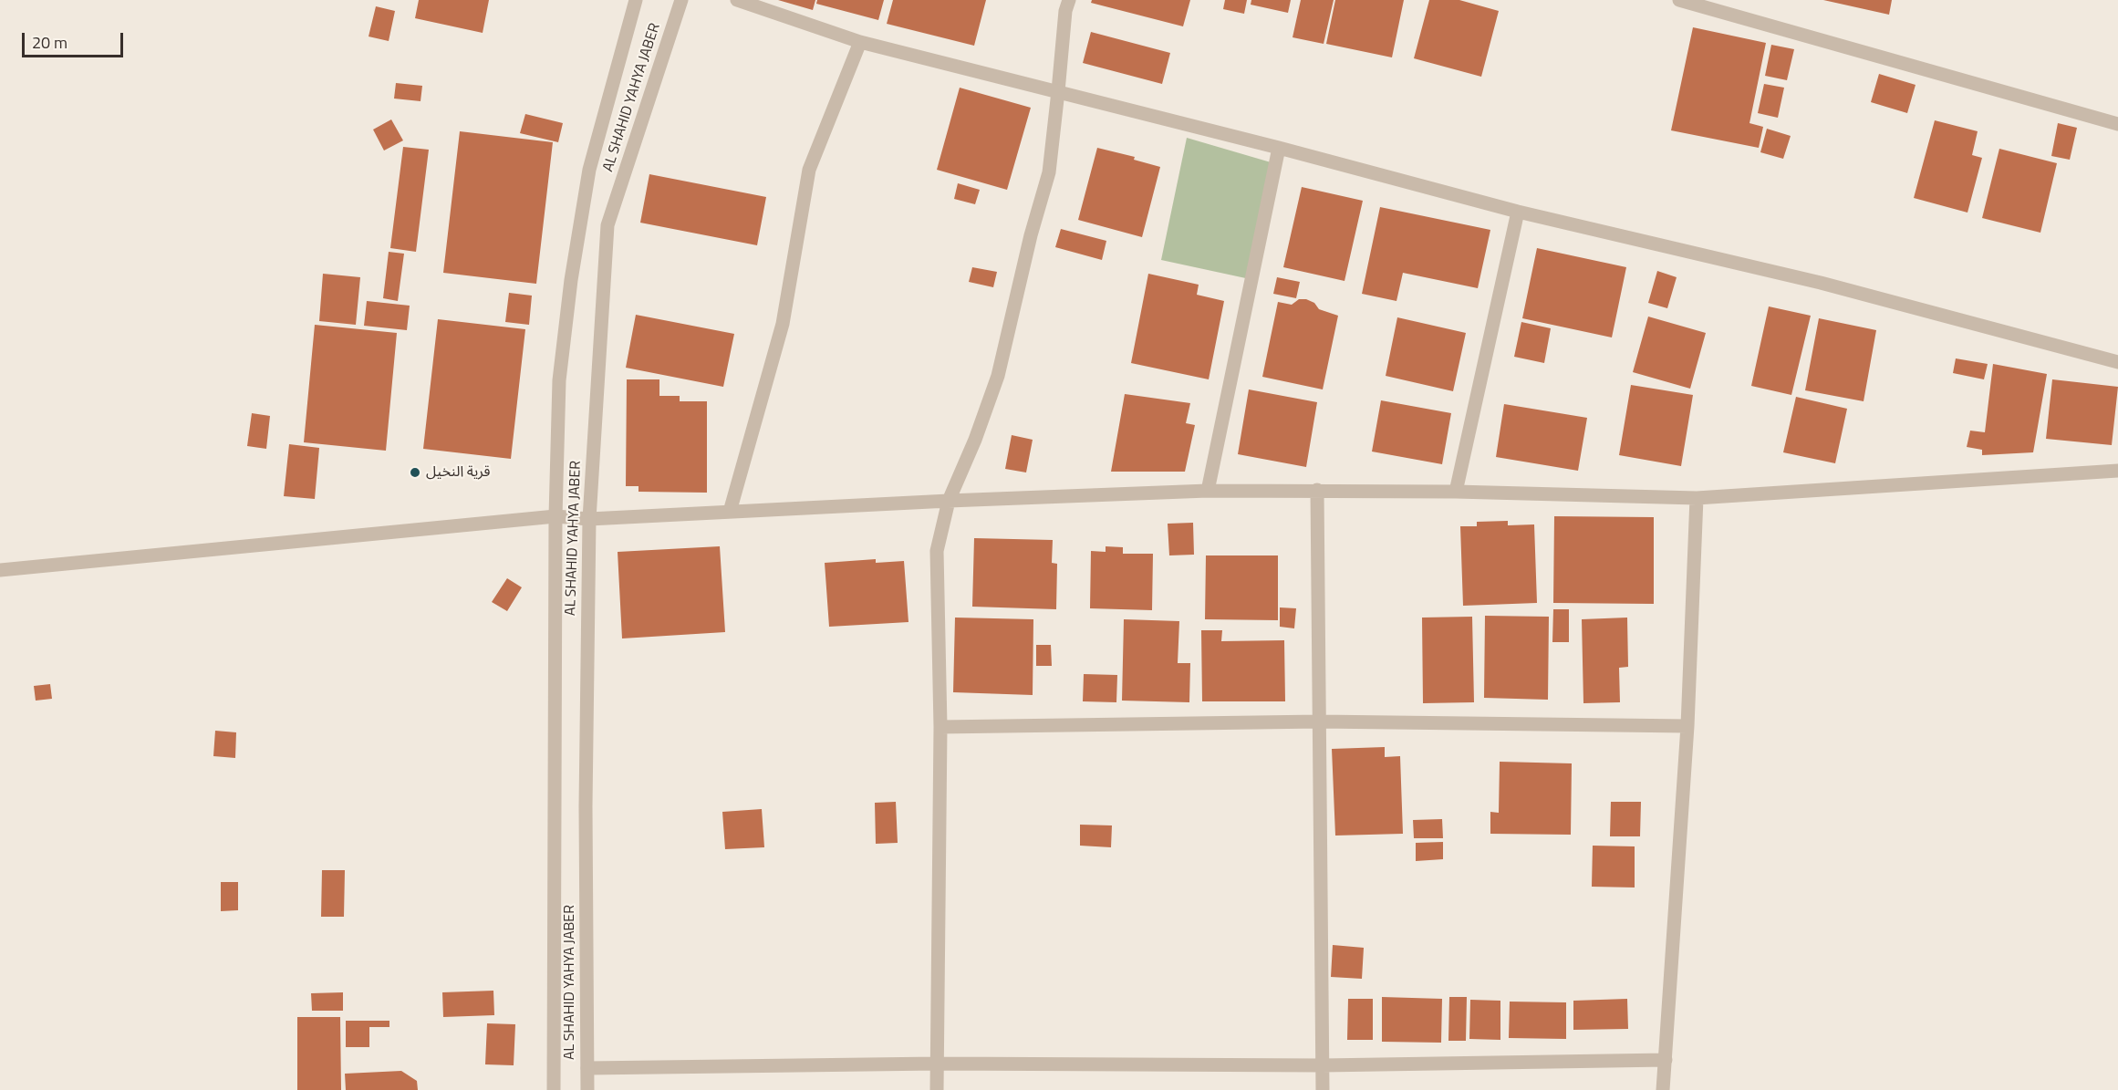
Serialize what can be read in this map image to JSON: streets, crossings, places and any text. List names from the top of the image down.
{
  "streets": {
    "street": ["AL SHAHID YAHYA JABER"]
  },
  "places": ["قرية النخيل"],
  "scale_bar": "20 m"
}
